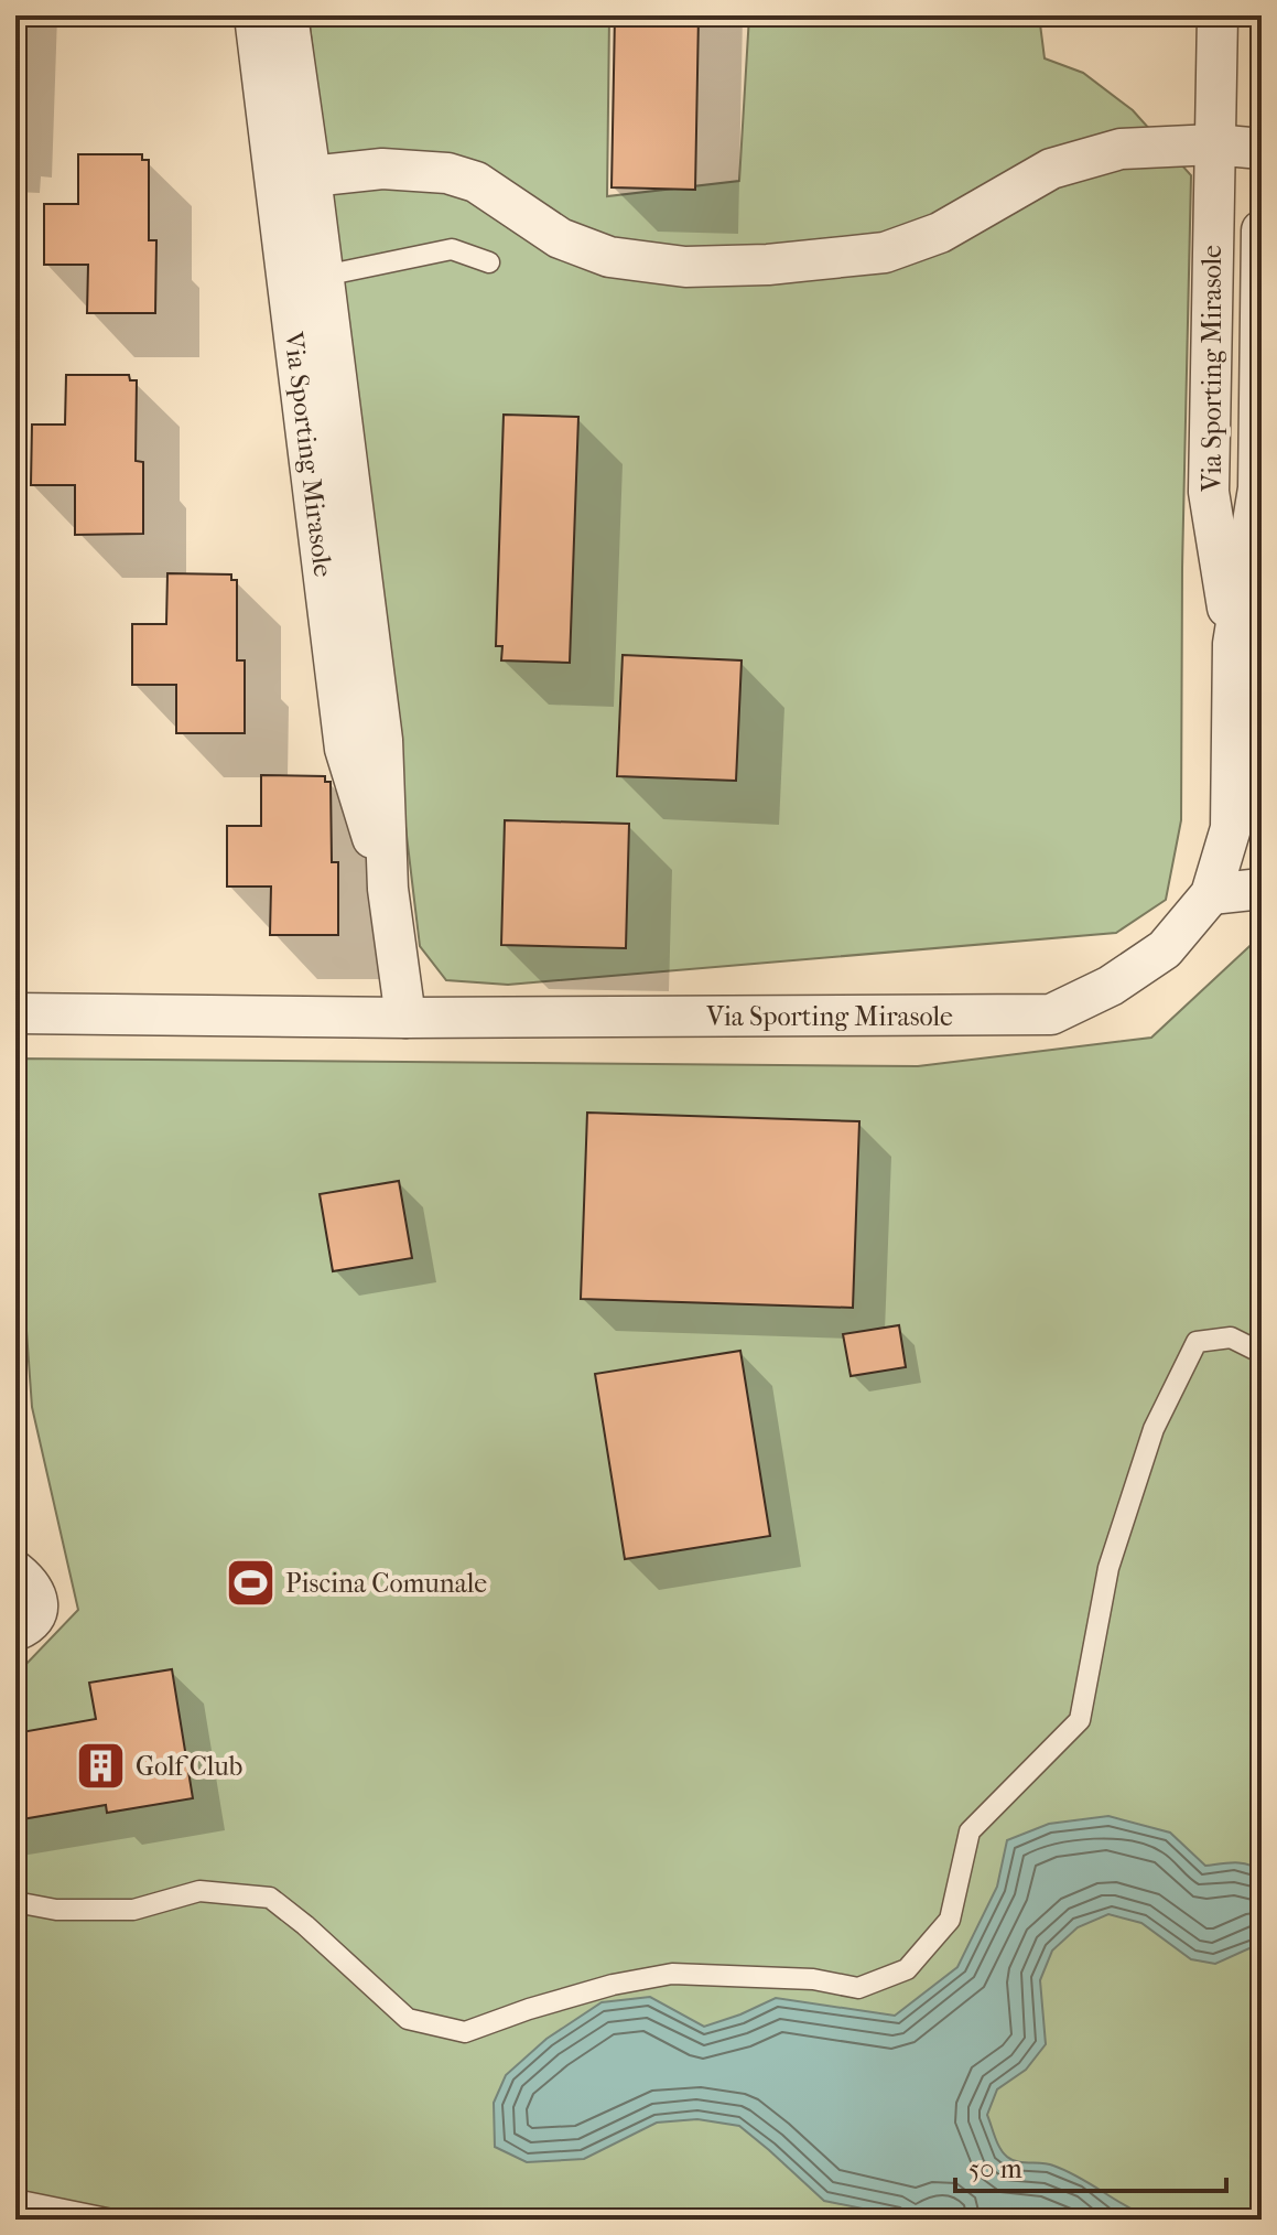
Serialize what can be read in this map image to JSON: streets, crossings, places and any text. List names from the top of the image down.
{
  "streets": {
    "street": ["Via Sporting Mirasole"]
  },
  "places": {
    "sports": ["Piscina Comunale"],
    "building": ["Golf Club"]
  },
  "scale_bar": "50 m"
}
